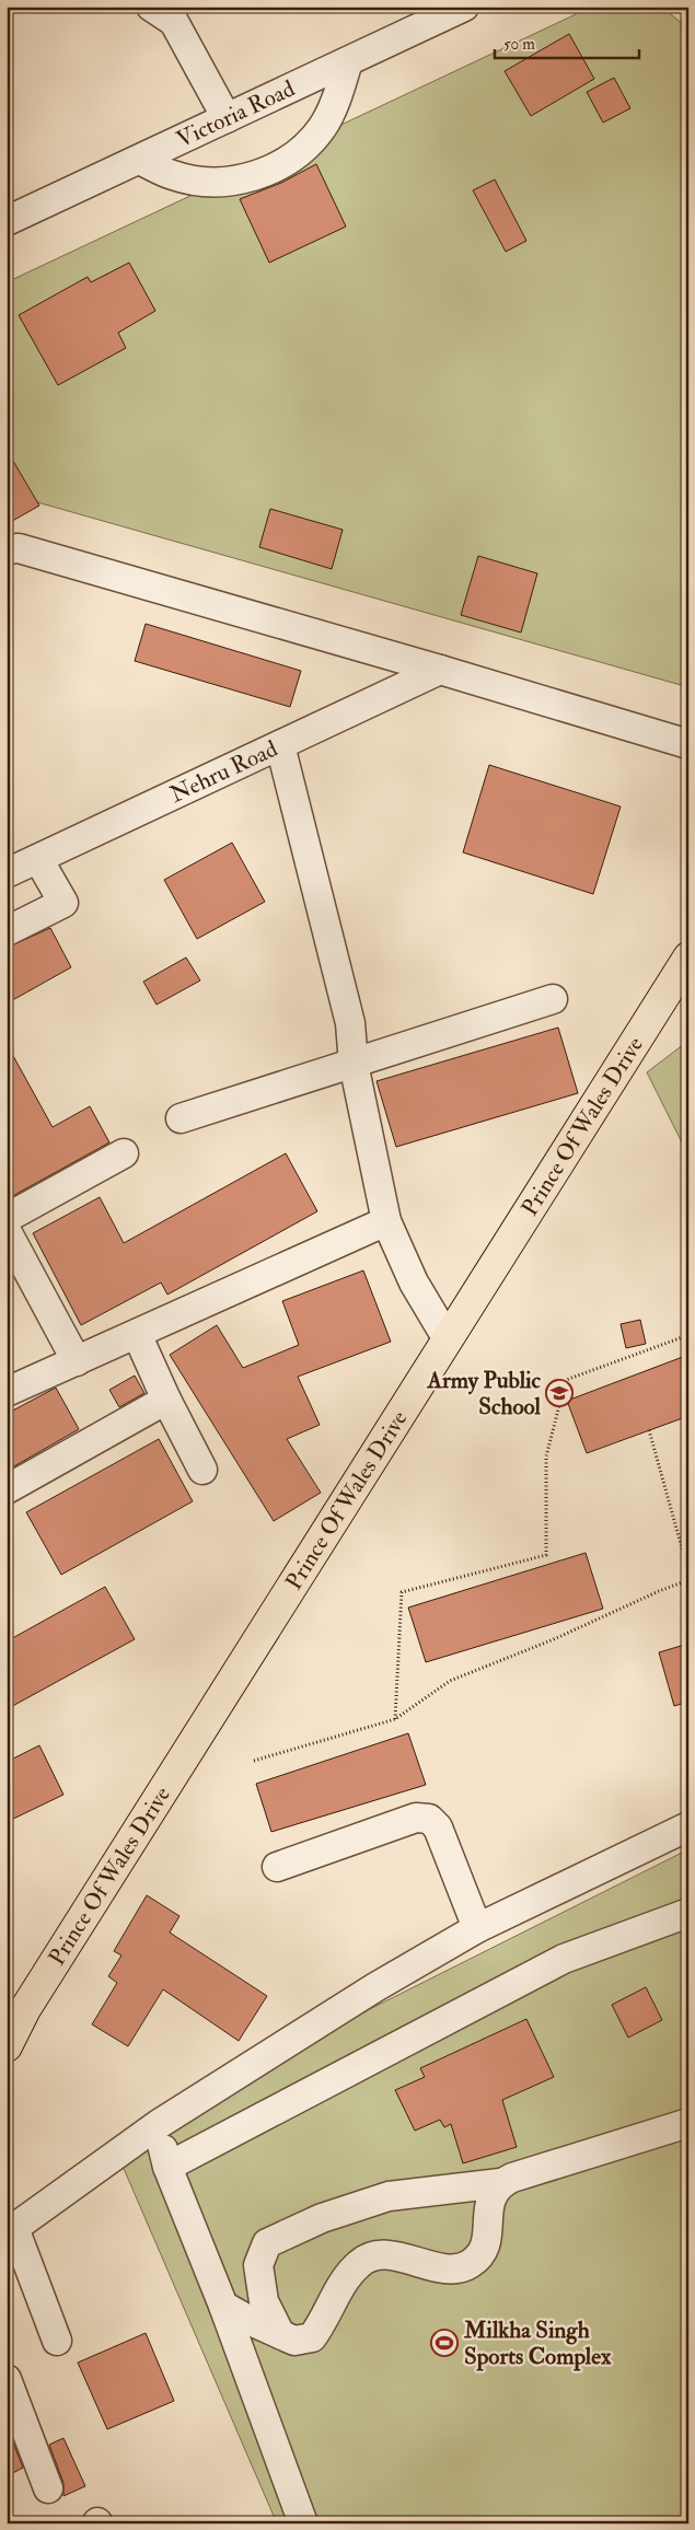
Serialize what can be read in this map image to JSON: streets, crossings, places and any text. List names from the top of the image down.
{
  "streets": {
    "main road": ["Prince Of Wales Drive"],
    "street": ["Victoria Road", "Nehru Road"]
  },
  "places": {
    "school or university": ["Army Public School"],
    "sports": ["Milkha Singh Sports Complex"]
  },
  "scale_bar": "50 m"
}
